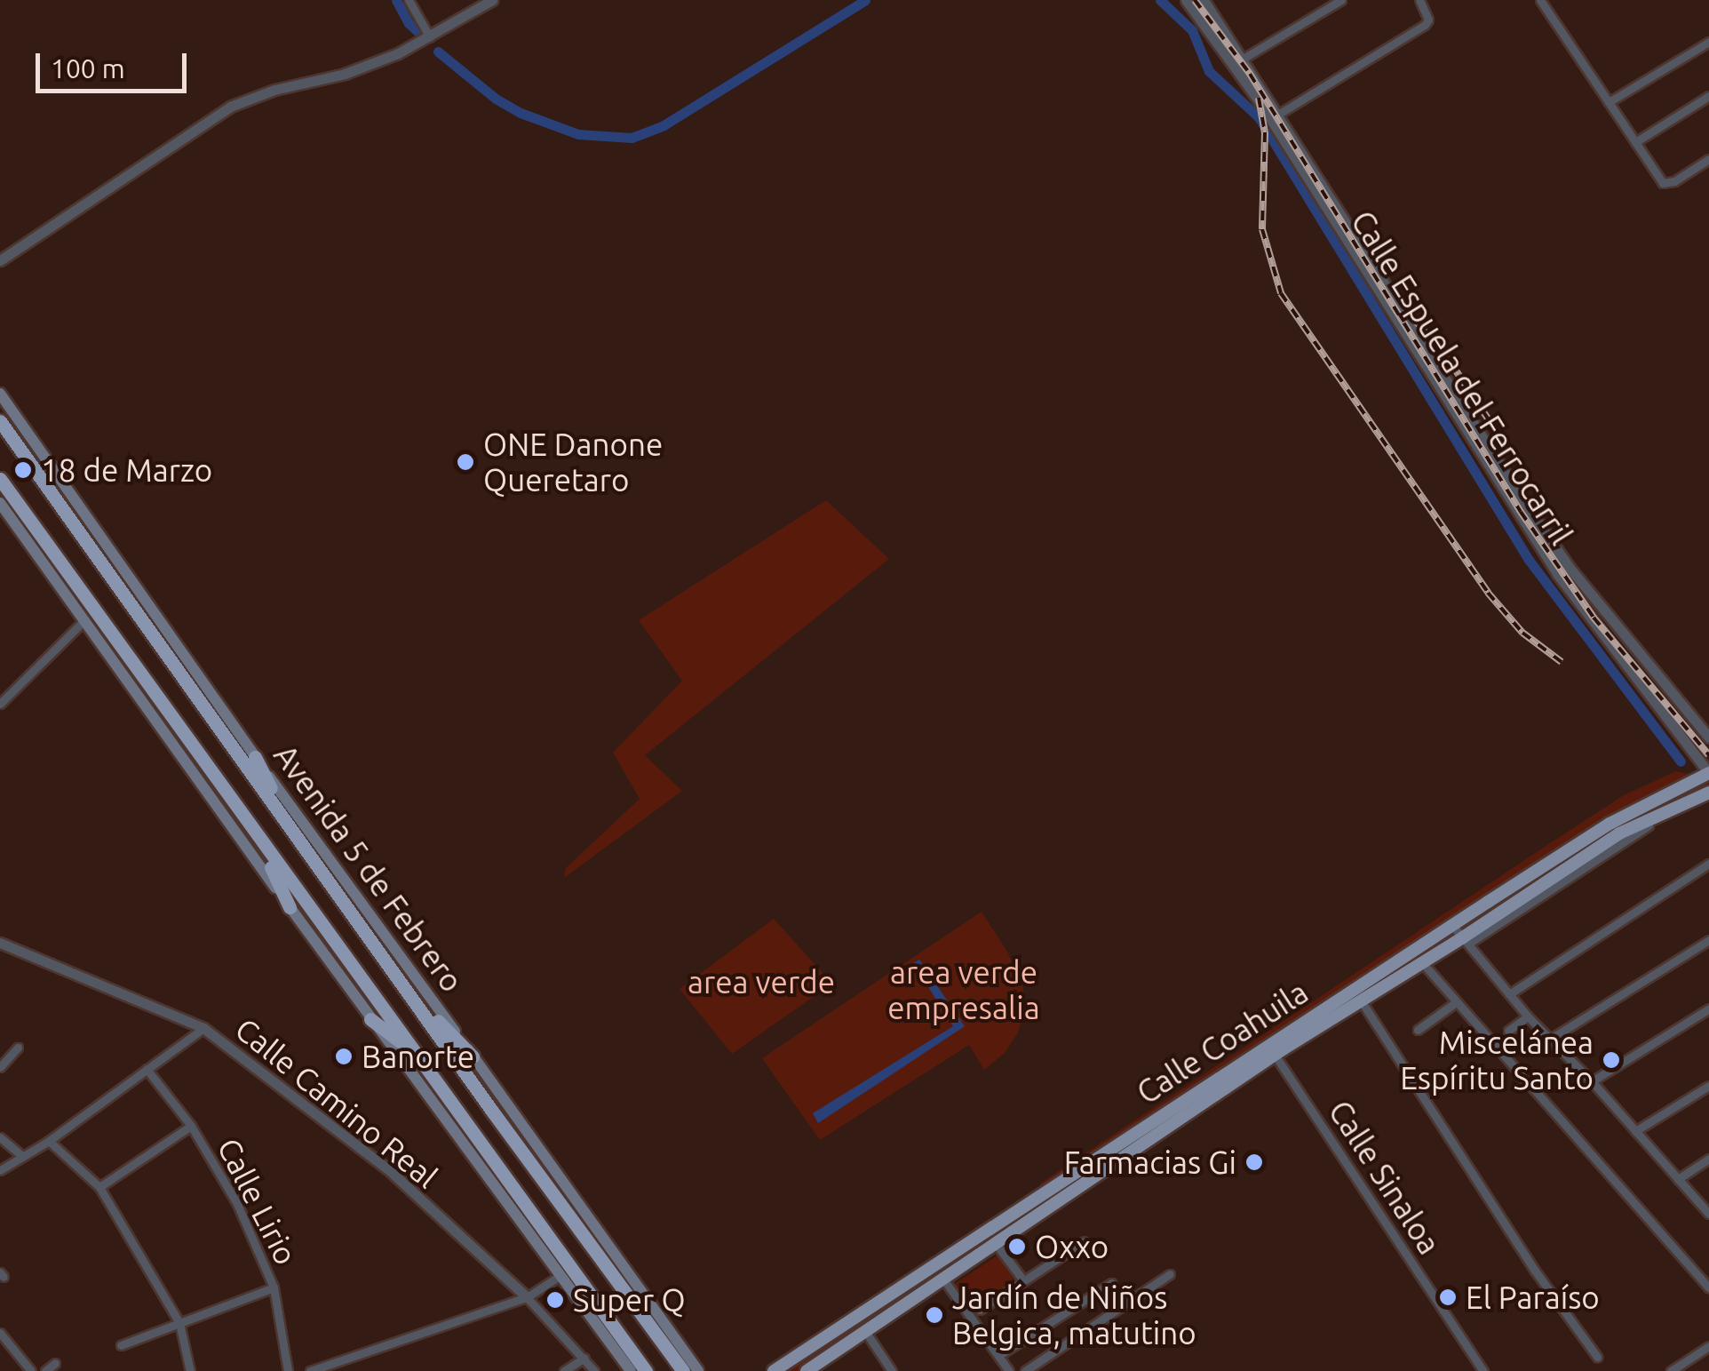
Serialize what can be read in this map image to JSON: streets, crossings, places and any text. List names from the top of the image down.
{
  "streets": {
    "highway": ["Avenida 5 de Febrero"],
    "main road": ["Calle Coahuila"],
    "street": [
      "Calle Espuela del Ferrocarril",
      "Calle Camino Real",
      "Calle Sinaloa",
      "Calle Lirio"
    ]
  },
  "crossings": [
    ["Calle Espuela del Ferrocarril", "Calle Coahuila"],
    ["Calle Coahuila", "Calle Sinaloa"]
  ],
  "parks": ["area verde empresalia", "area verde"],
  "places": [
    "ONE Danone Queretaro",
    "18 de Marzo",
    "Banorte",
    "Miscelánea Espíritu Santo",
    "Farmacias Gi",
    "Oxxo",
    "El Paraíso",
    "Super Q",
    "Jardín de Niños Belgica, matutino"
  ],
  "scale_bar": "100 m"
}
